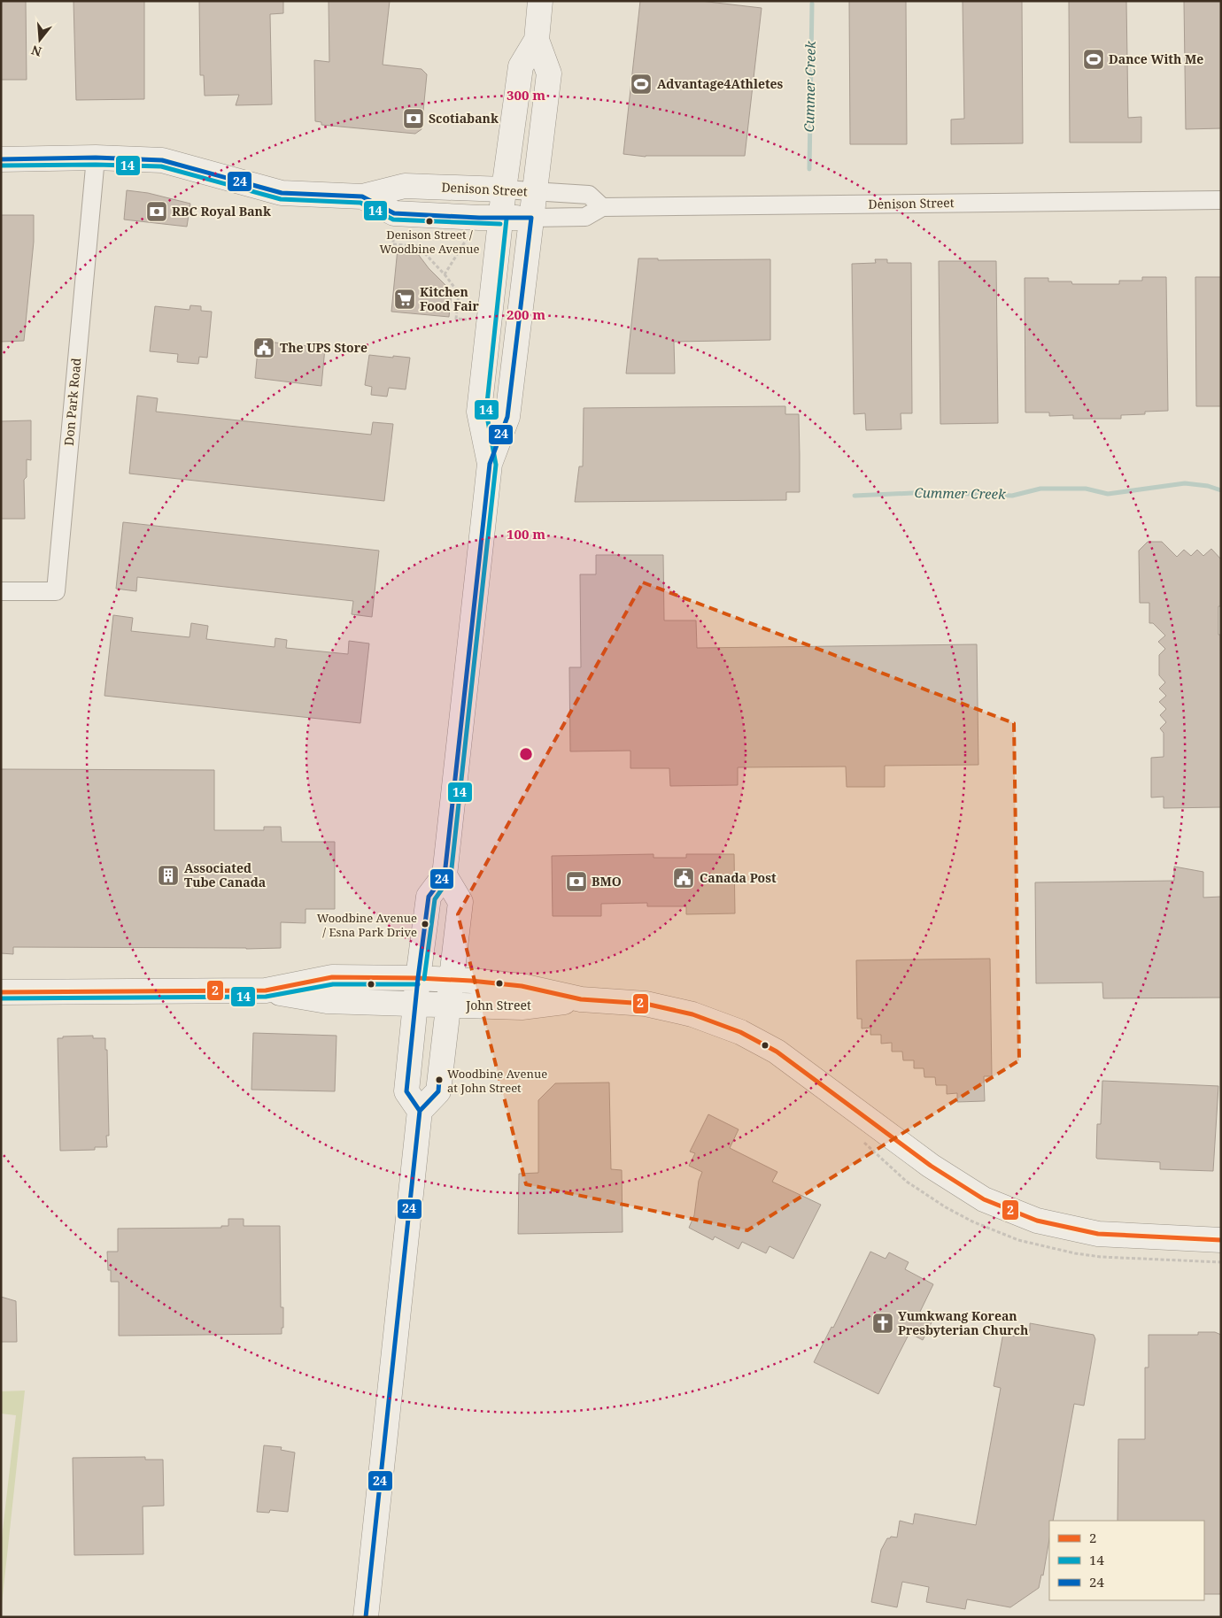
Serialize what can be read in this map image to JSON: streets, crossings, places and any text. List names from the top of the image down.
{
  "streets": {
    "main road": ["Denison Street", "John Street"],
    "street": ["Don Park Road"]
  },
  "crossings": [
    ["Denison Street", "Don Park Road"]
  ],
  "water": ["Cummer Creek"],
  "places": {
    "sports": ["Dance With Me", "Advantage4Athletes"],
    "bank": ["Scotiabank", "RBC Royal Bank", "BMO"],
    "other": ["Denison Street / Woodbine Avenue", "Woodbine Avenue / Esna Park Drive", "Woodbine Avenue at John Street"],
    "supermarket": ["Kitchen Food Fair"],
    "public building": ["The UPS Store", "Canada Post"],
    "building": ["Associated Tube Canada"],
    "church": ["Yumkwang Korean Presbyterian Church"]
  },
  "lines": ["transit line 24", "transit line 14", "transit line 2"],
  "legend": ["2", "14", "24"],
  "north": "bottom",
  "rings": ["300 m", "200 m", "100 m"]
}
